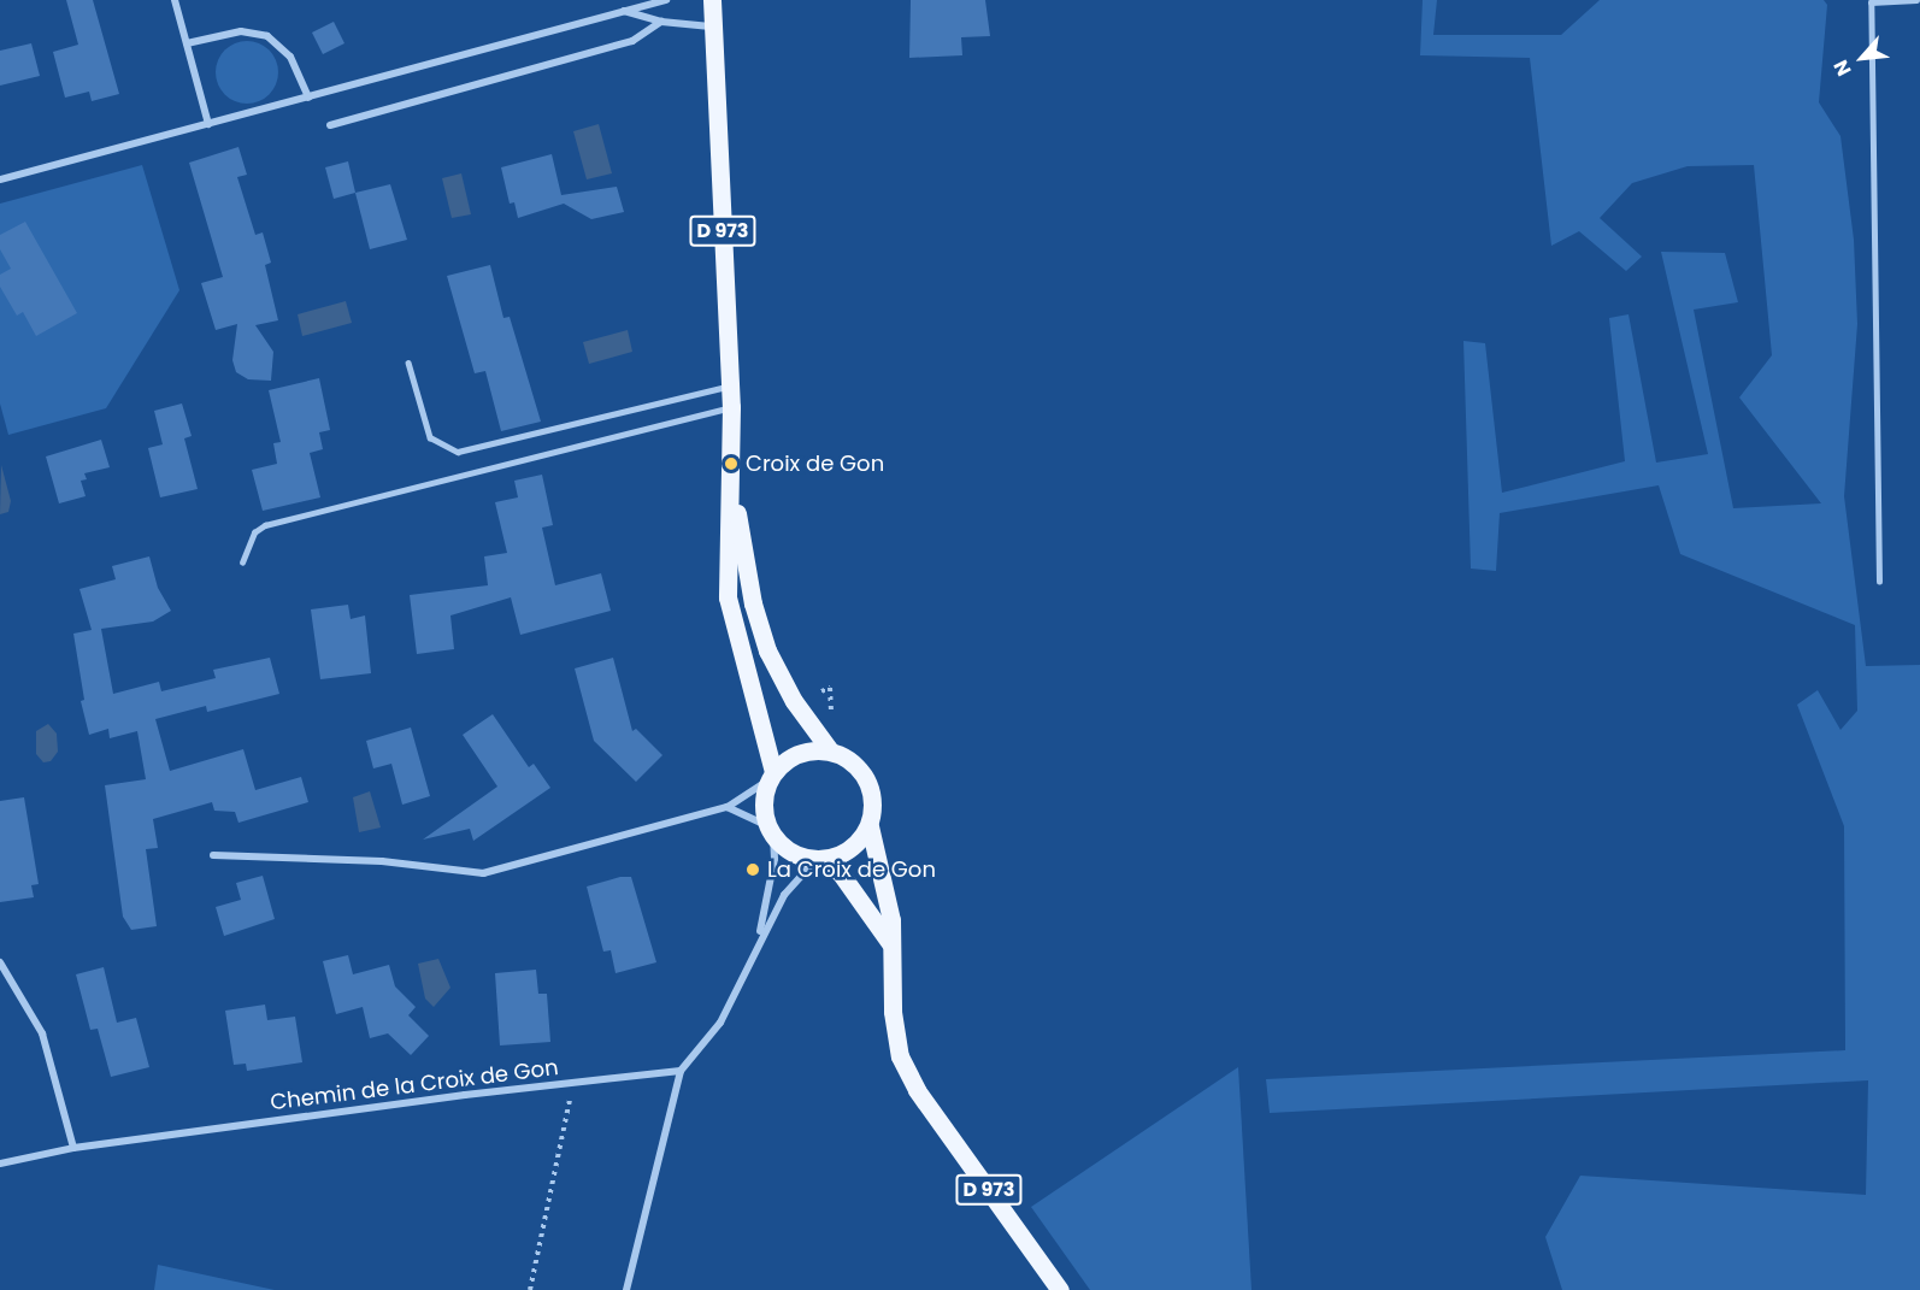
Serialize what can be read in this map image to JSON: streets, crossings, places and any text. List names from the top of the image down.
{
  "streets": {
    "main road": ["D 973"],
    "street": ["Chemin de la Croix de Gon"]
  },
  "places": ["Croix de Gon", "La Croix de Gon"],
  "north": "bottom left"
}
